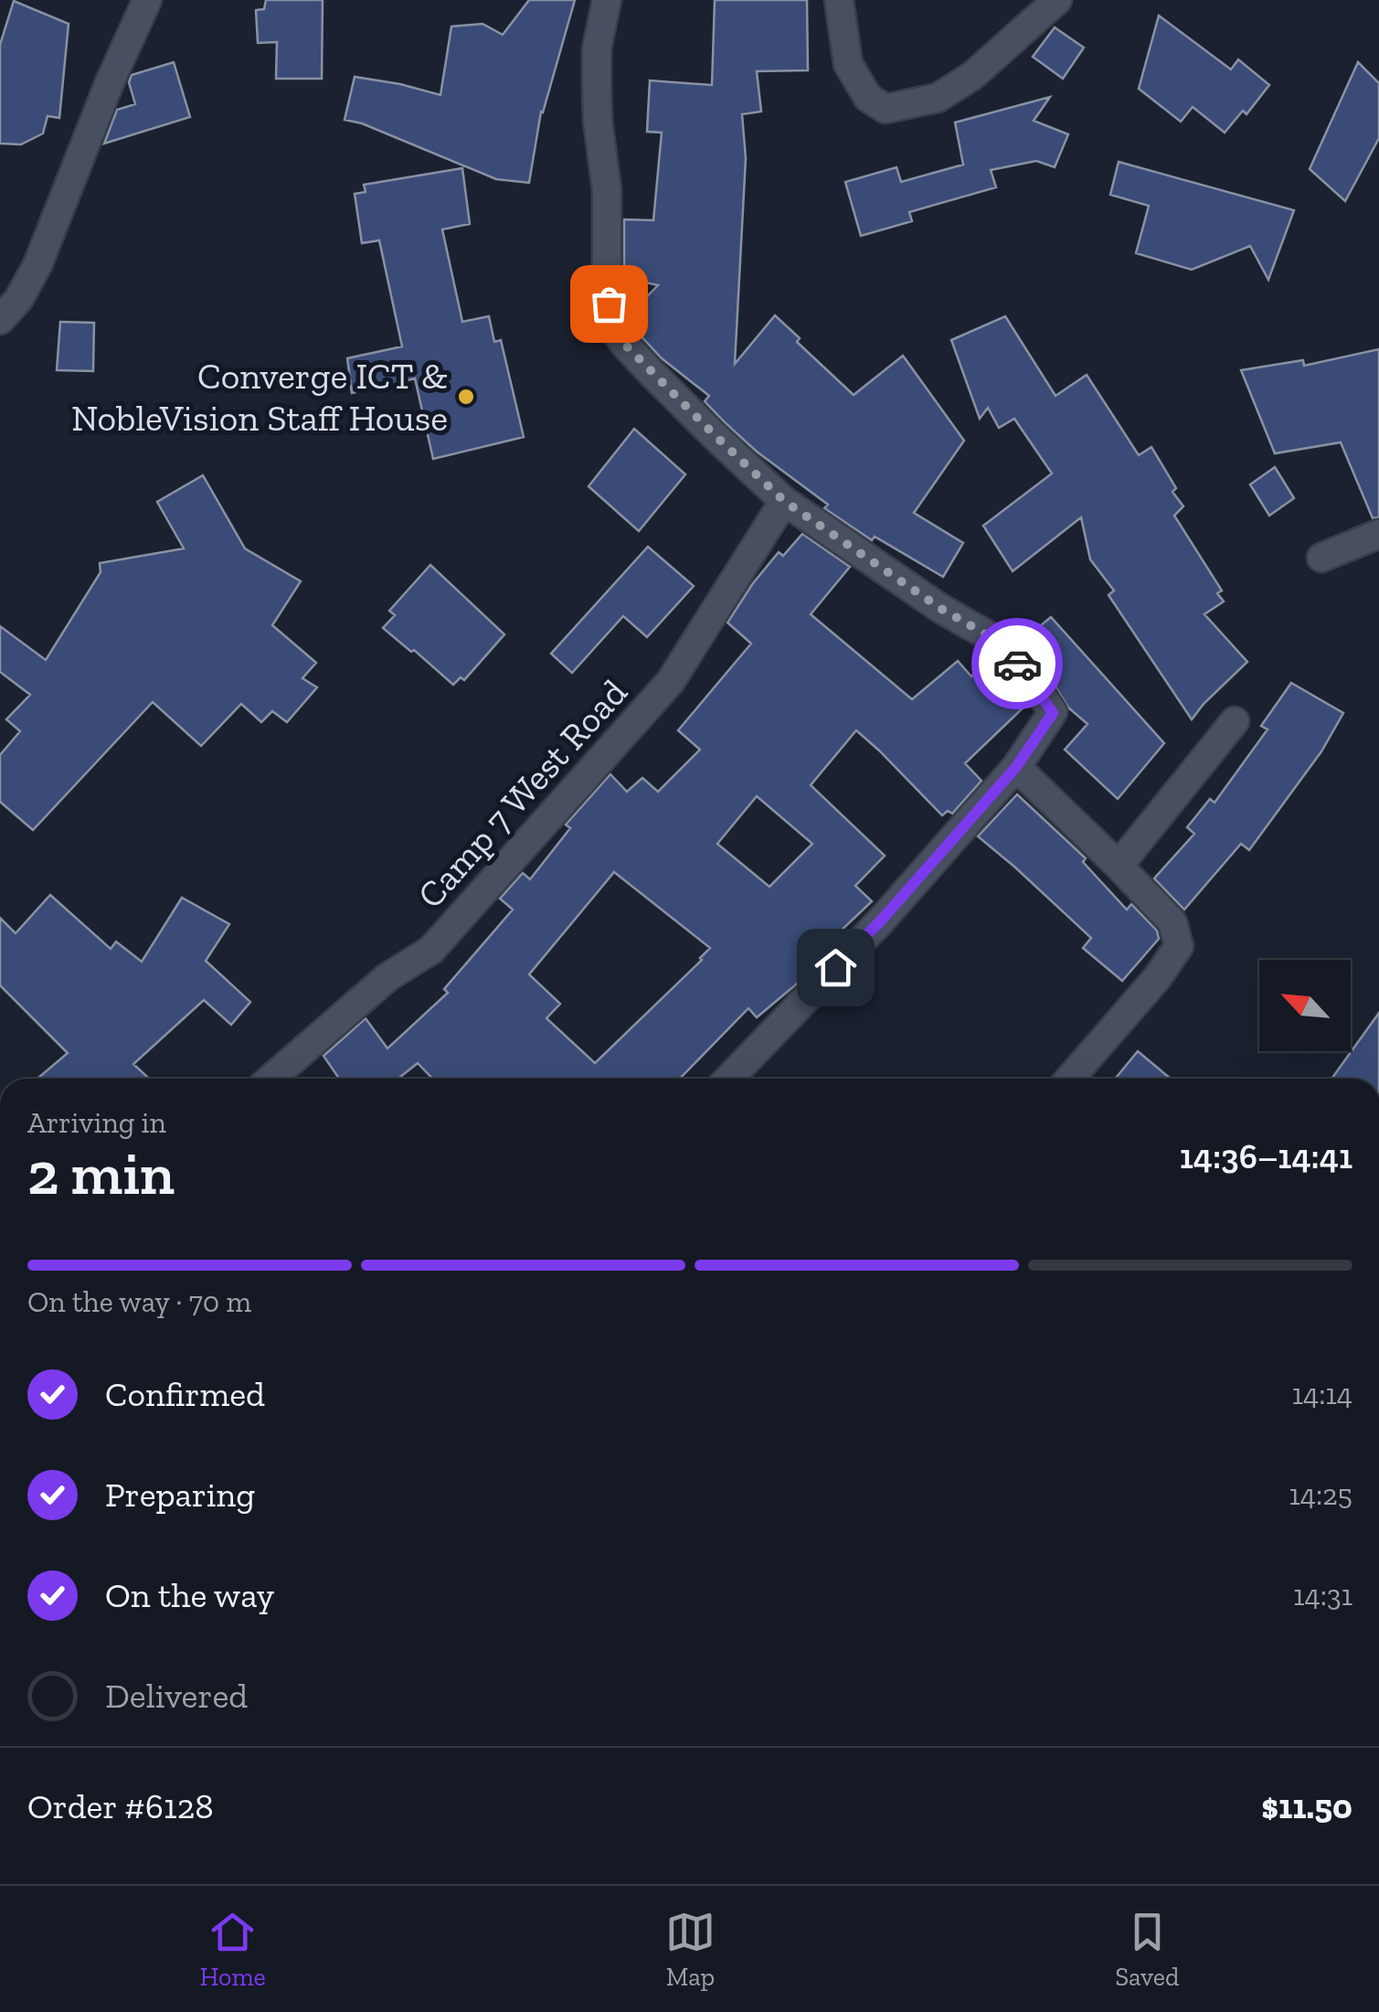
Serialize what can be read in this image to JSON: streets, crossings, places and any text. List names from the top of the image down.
{
  "streets": {
    "street": ["Camp 7 West Road"]
  },
  "places": ["Converge ICT & NobleVision Staff House"],
  "north": "top left",
  "page": {
    "heading": ["2 min", "Arriving in", "14:36–14:41"],
    "panel": ["Order #6128", "$11.50"],
    "bar": "On the way · 70 m",
    "list": [
      ["Confirmed", "14:14"],
      ["Preparing", "14:25"],
      ["On the way", "14:31"],
      "Delivered"
    ],
    "tabs": ["Home", "Map", "Saved"]
  }
}
